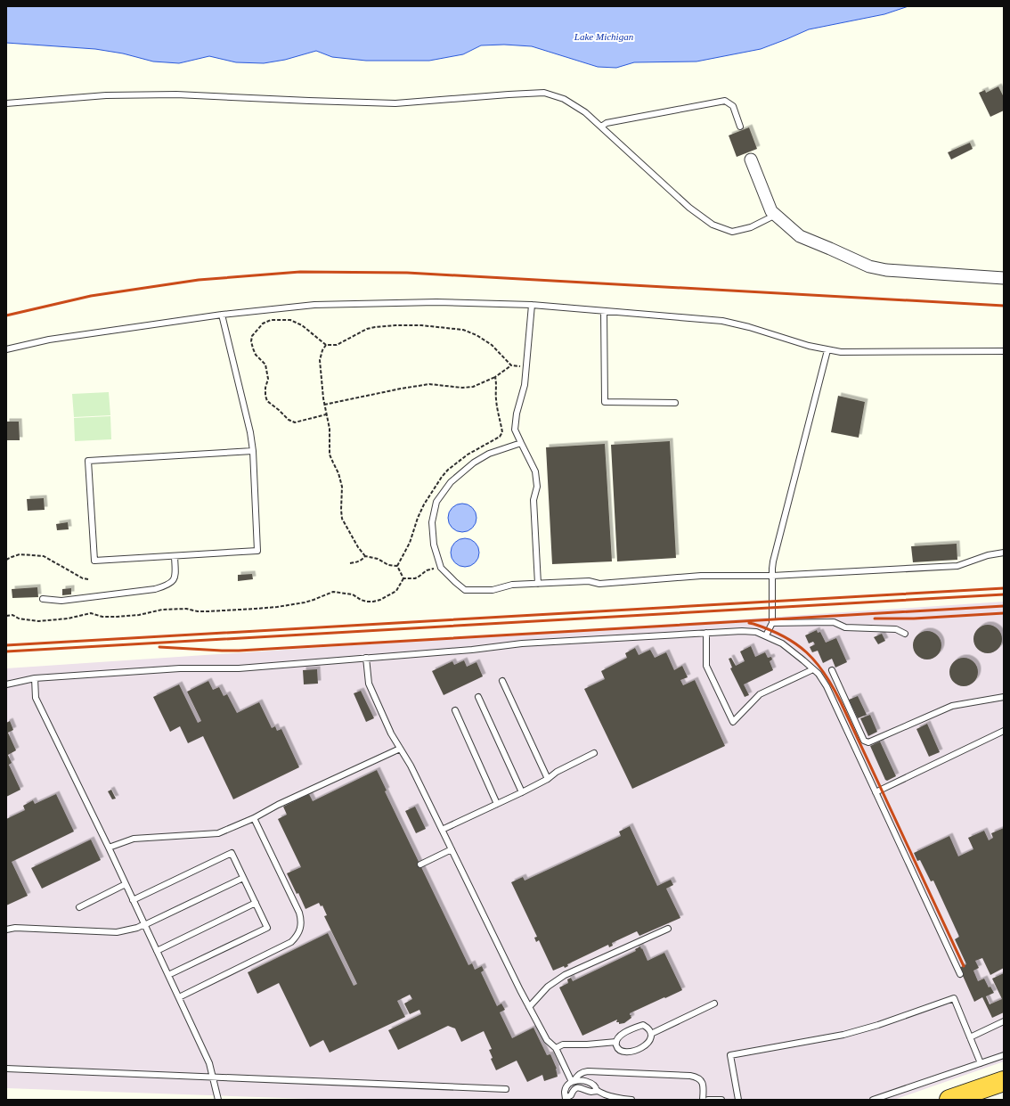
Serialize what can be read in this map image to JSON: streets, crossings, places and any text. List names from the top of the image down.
{
  "water": ["Lake Michigan"]
}
